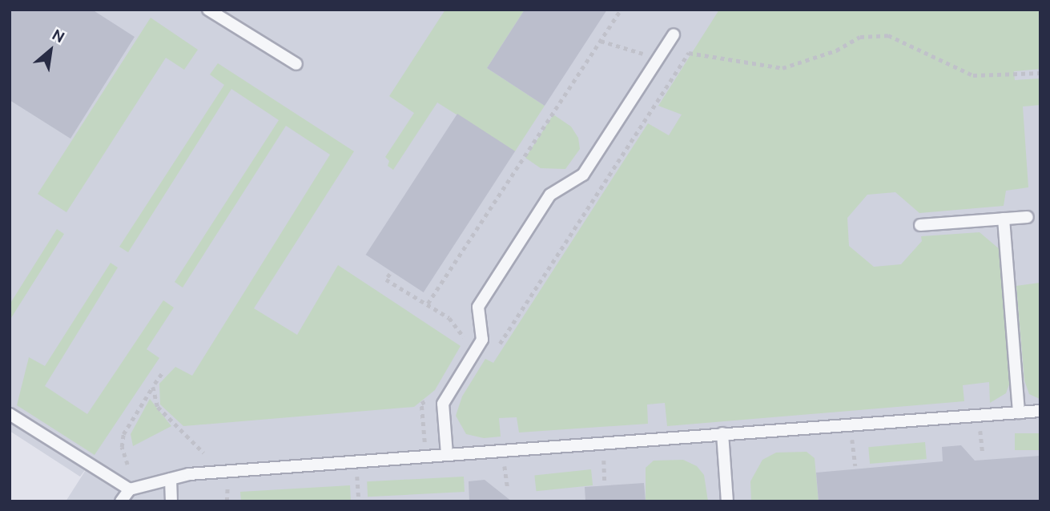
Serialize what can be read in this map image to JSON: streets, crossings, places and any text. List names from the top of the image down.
{
  "north": "top right"
}
